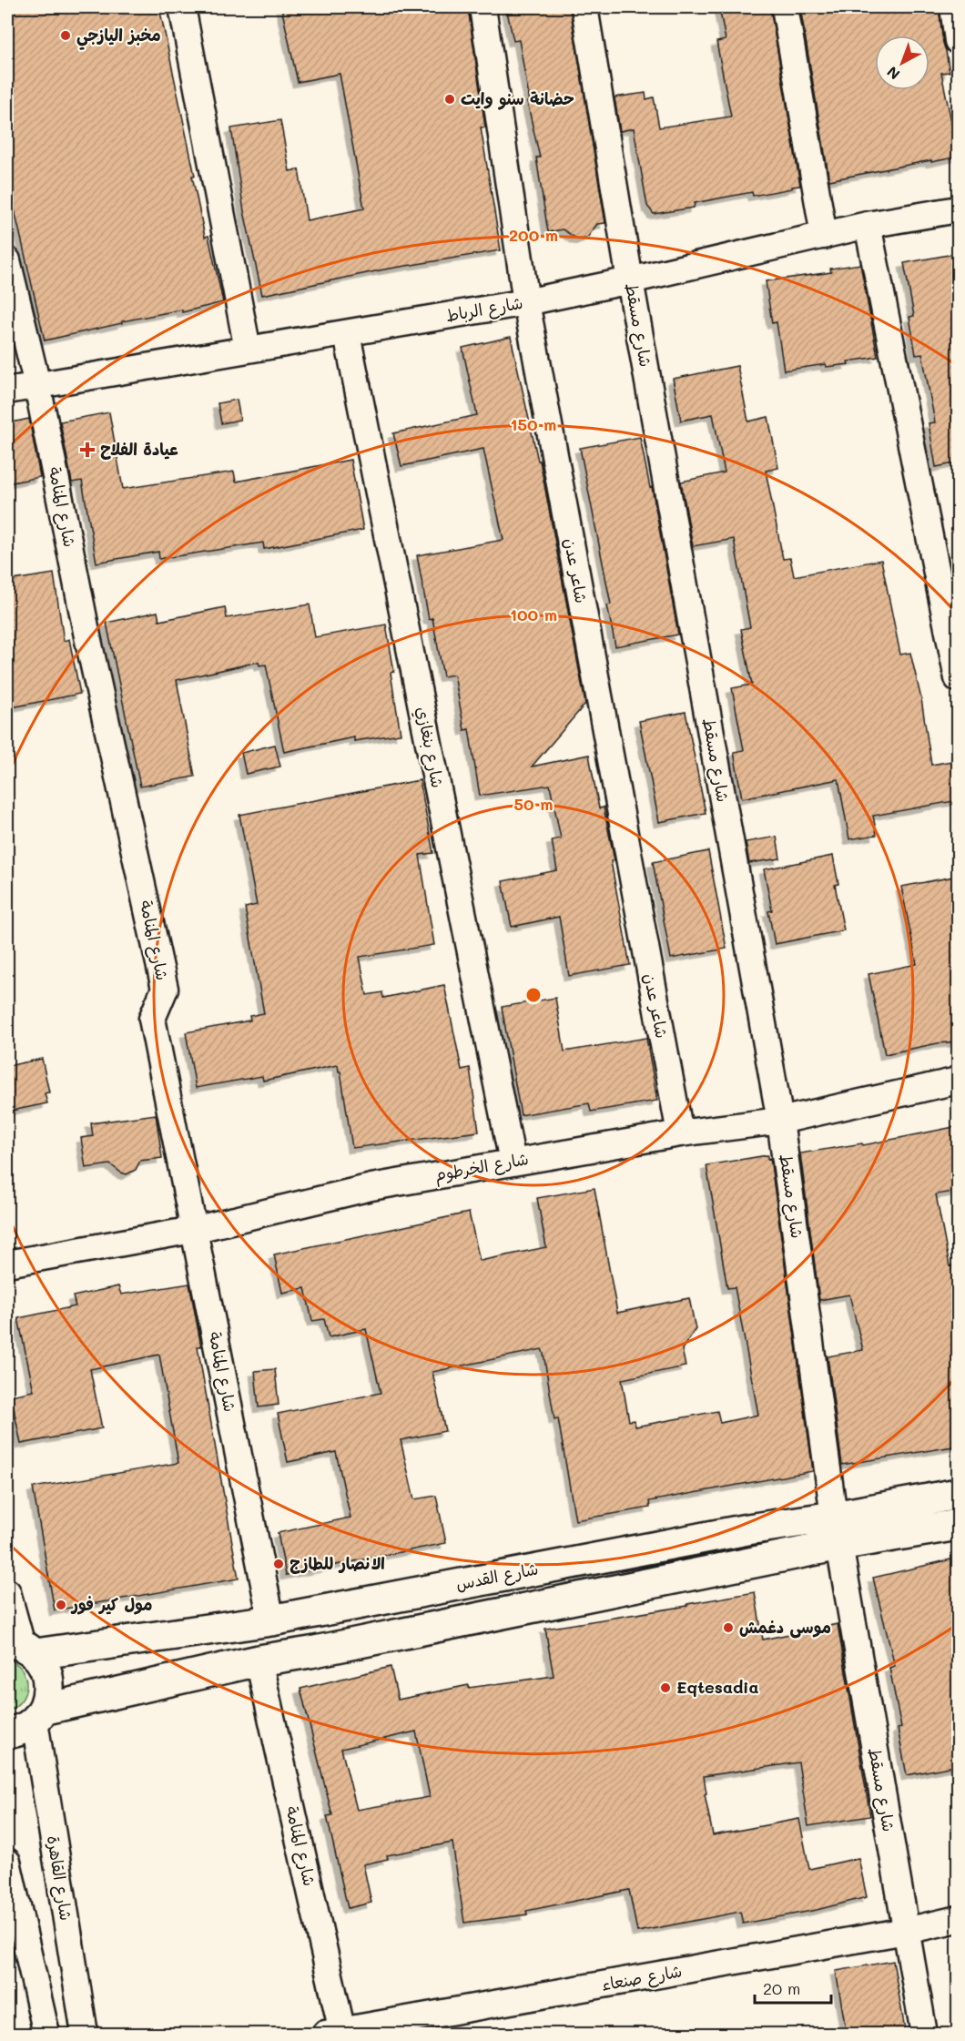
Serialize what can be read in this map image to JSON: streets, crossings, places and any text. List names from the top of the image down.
{
  "streets": {
    "main road": ["شارع القدس"],
    "street": [
      "شارع الرباط",
      "شارع مسقط",
      "شارع المنامة",
      "شاعر عدن",
      "شارع بنغازي",
      "شارع الخرطوم",
      "شارع القاهرة",
      "شارع صنعاء"
    ]
  },
  "crossings": [
    ["شارع الرباط", "شارع مسقط"],
    ["شارع الرباط", "شارع المنامة"],
    ["شارع الرباط", "شاعر عدن"],
    ["شارع الرباط", "شارع بنغازي"],
    ["شارع مسقط", "شارع الخرطوم"],
    ["شارع مسقط", "شارع القدس"],
    ["شارع مسقط", "شارع صنعاء"],
    ["شارع المنامة", "شارع الخرطوم"],
    ["شارع المنامة", "شارع القدس"],
    ["شارع المنامة", "شارع صنعاء"],
    ["شاعر عدن", "شارع الخرطوم"],
    ["شارع بنغازي", "شارع الخرطوم"],
    ["شارع القدس", "شارع القاهرة"]
  ],
  "places": {
    "other": [
      "مخبز اليازجي",
      "حضانة سنو وايت",
      "الانصار للطازج",
      "مول كير فور",
      "موسى دغمش",
      "Eqtesadia"
    ],
    "health": ["عيادة الفلاح"]
  },
  "scale_bar": "20 m",
  "north": "bottom left",
  "rings": [
    "200 m",
    "150 m",
    "100 m",
    "50 m"
  ]
}
